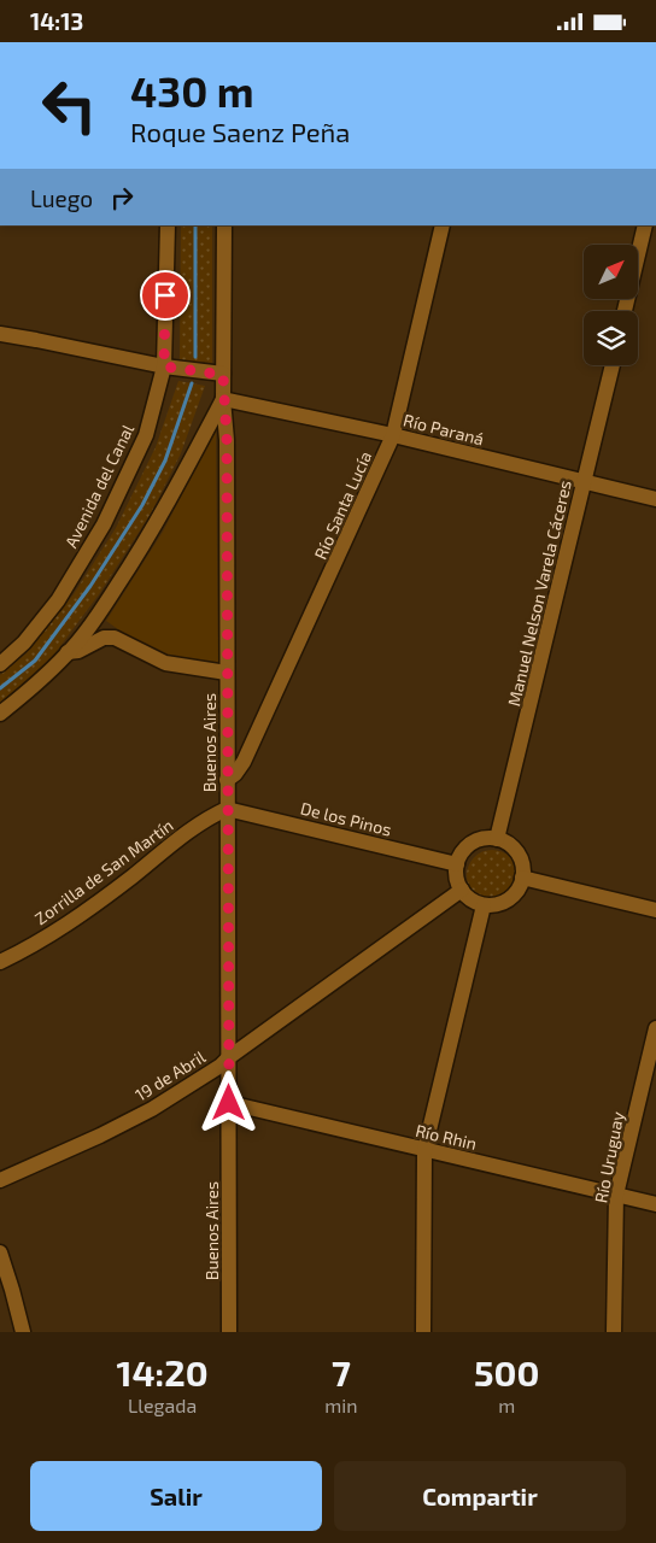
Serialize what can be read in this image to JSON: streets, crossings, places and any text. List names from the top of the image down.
{
  "streets": {
    "street": [
      "Río Paraná",
      "Avenida del Canal",
      "Río Santa Lucía",
      "Manuel Nelson Varela Cáceres",
      "Buenos Aires",
      "De los Pinos",
      "Zorrilla de San Martín",
      "19 de Abril",
      "Río Rhin",
      "Río Uruguay"
    ]
  },
  "crossings": [
    ["Río Paraná", "Río Santa Lucía"],
    ["Río Paraná", "Manuel Nelson Varela Cáceres"],
    ["Río Paraná", "Buenos Aires"],
    ["Río Santa Lucía", "Buenos Aires"],
    ["Manuel Nelson Varela Cáceres", "De los Pinos"],
    ["Manuel Nelson Varela Cáceres", "19 de Abril"],
    ["Buenos Aires", "De los Pinos"],
    ["Buenos Aires", "Zorrilla de San Martín"],
    ["Buenos Aires", "19 de Abril"],
    ["Buenos Aires", "Río Rhin"],
    ["De los Pinos", "Zorrilla de San Martín"],
    ["De los Pinos", "19 de Abril"],
    ["Río Rhin", "Río Uruguay"]
  ],
  "north": "top right",
  "page": {
    "status": "14:13",
    "turn": ["430 m", "Roque Saenz Peña"],
    "then": "Luego",
    "eta": [
      "14:20",
      "Llegada",
      "7",
      "min",
      "500",
      "m"
    ],
    "buttons": ["Salir", "Compartir"]
  }
}
